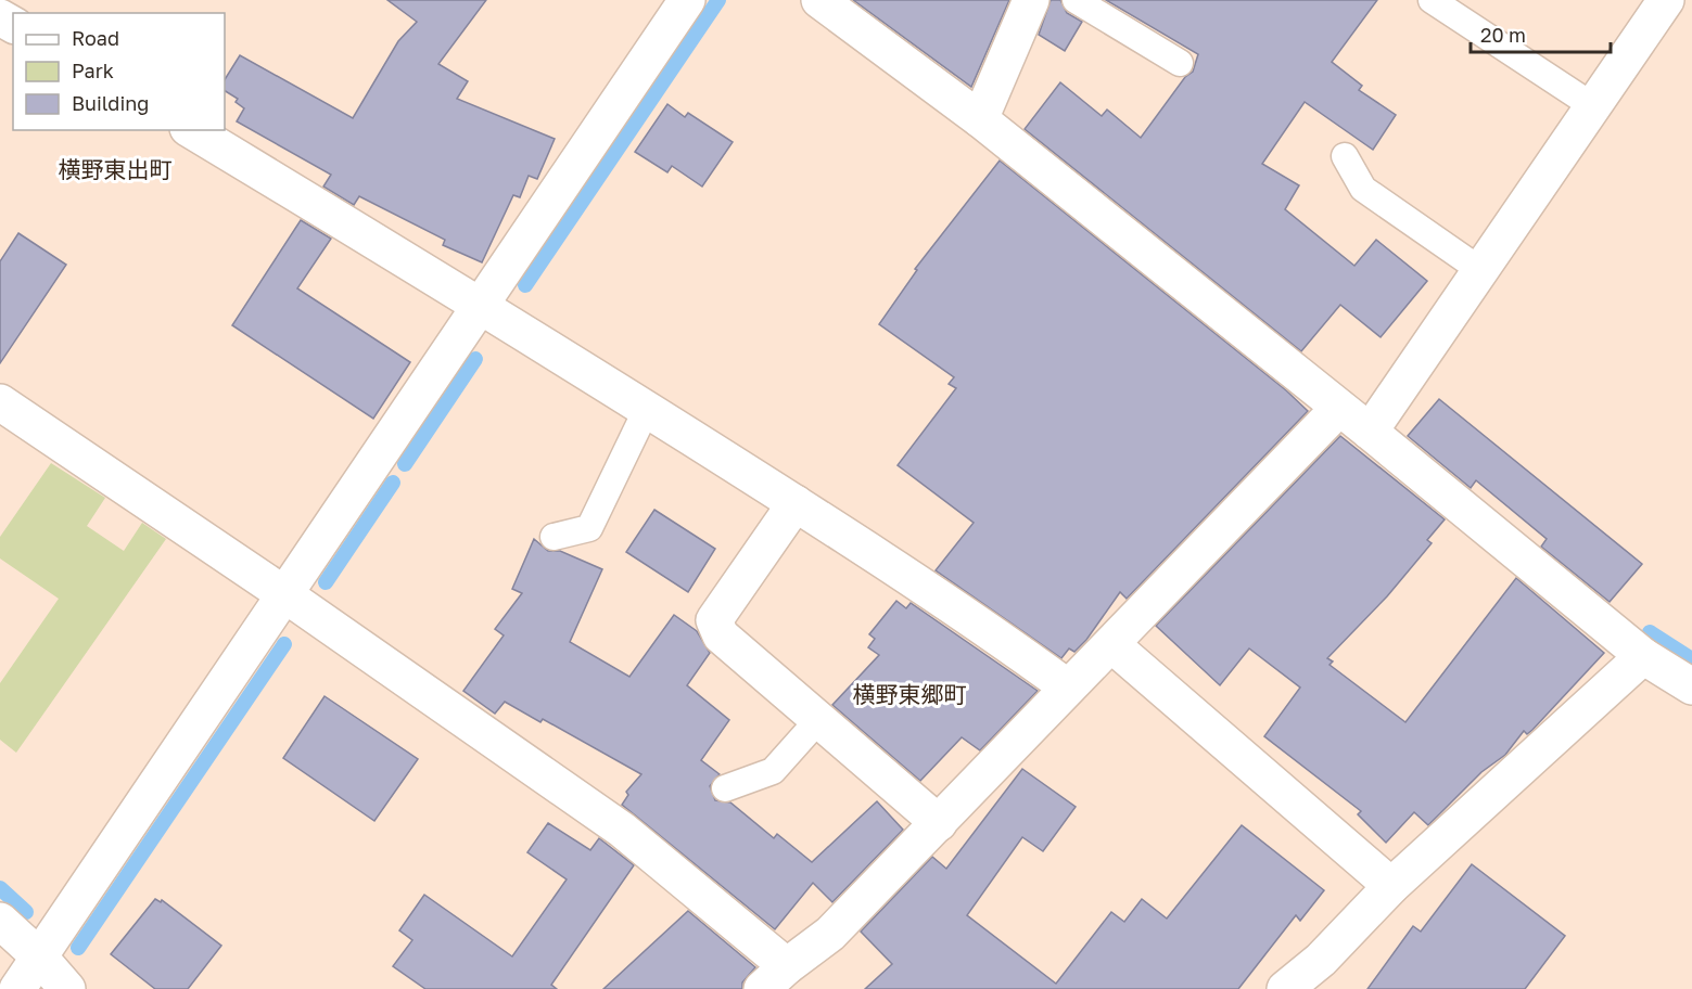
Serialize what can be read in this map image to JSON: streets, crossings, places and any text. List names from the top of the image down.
{
  "districts": ["横野東出町", "横野東郷町"],
  "legend": ["Road", "Park", "Building"],
  "scale_bar": "20 m"
}
